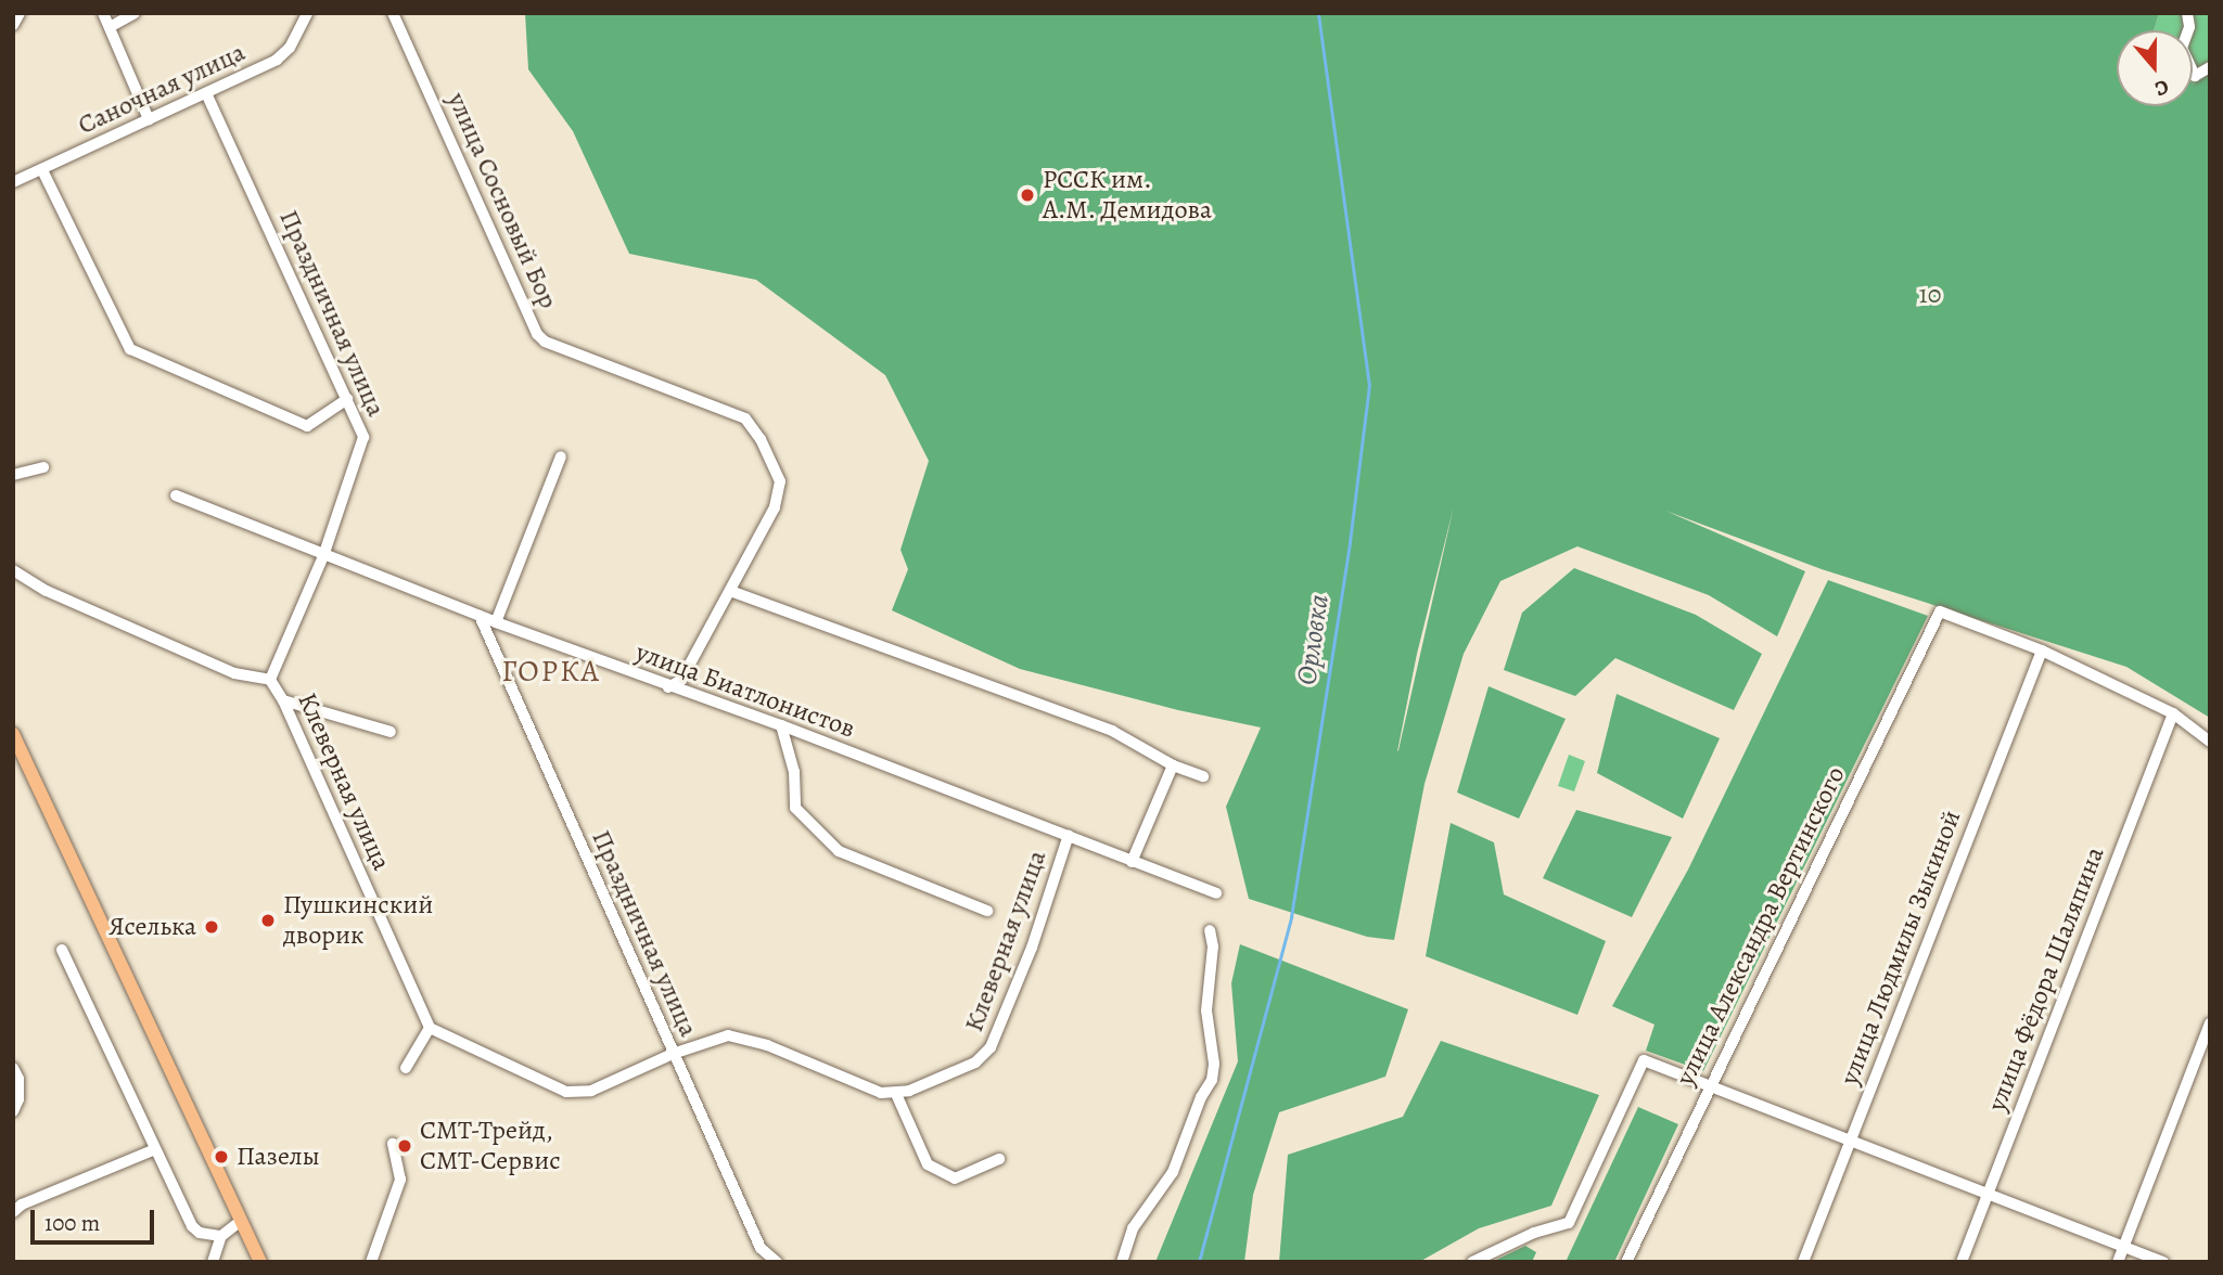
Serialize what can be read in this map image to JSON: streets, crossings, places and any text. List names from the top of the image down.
{
  "streets": {
    "street": [
      "Саночная улица",
      "улица Сосновый Бор",
      "Праздничная улица",
      "улица Биатлонистов",
      "Клеверная улица",
      "улица Александра Вертинского",
      "улица Людмилы Зыкиной",
      "улица Фёдора Шаляпина"
    ]
  },
  "crossings": [
    ["Саночная улица", "Праздничная улица"],
    ["улица Сосновый Бор", "улица Биатлонистов"],
    ["Праздничная улица", "улица Биатлонистов"],
    ["Праздничная улица", "Клеверная улица"],
    ["улица Биатлонистов", "Клеверная улица"],
    ["улица Александра Вертинского", "улица Людмилы Зыкиной"]
  ],
  "districts": ["ГОРКА"],
  "water": ["Орловка"],
  "parks": ["10"],
  "places": [
    "РССК им. А.М. Демидова",
    "Пушкинский дворик",
    "Яселька",
    "СМТ-Трейд, СМТ-Сервис",
    "Пазелы"
  ],
  "scale_bar": "100 m",
  "north": "bottom"
}
